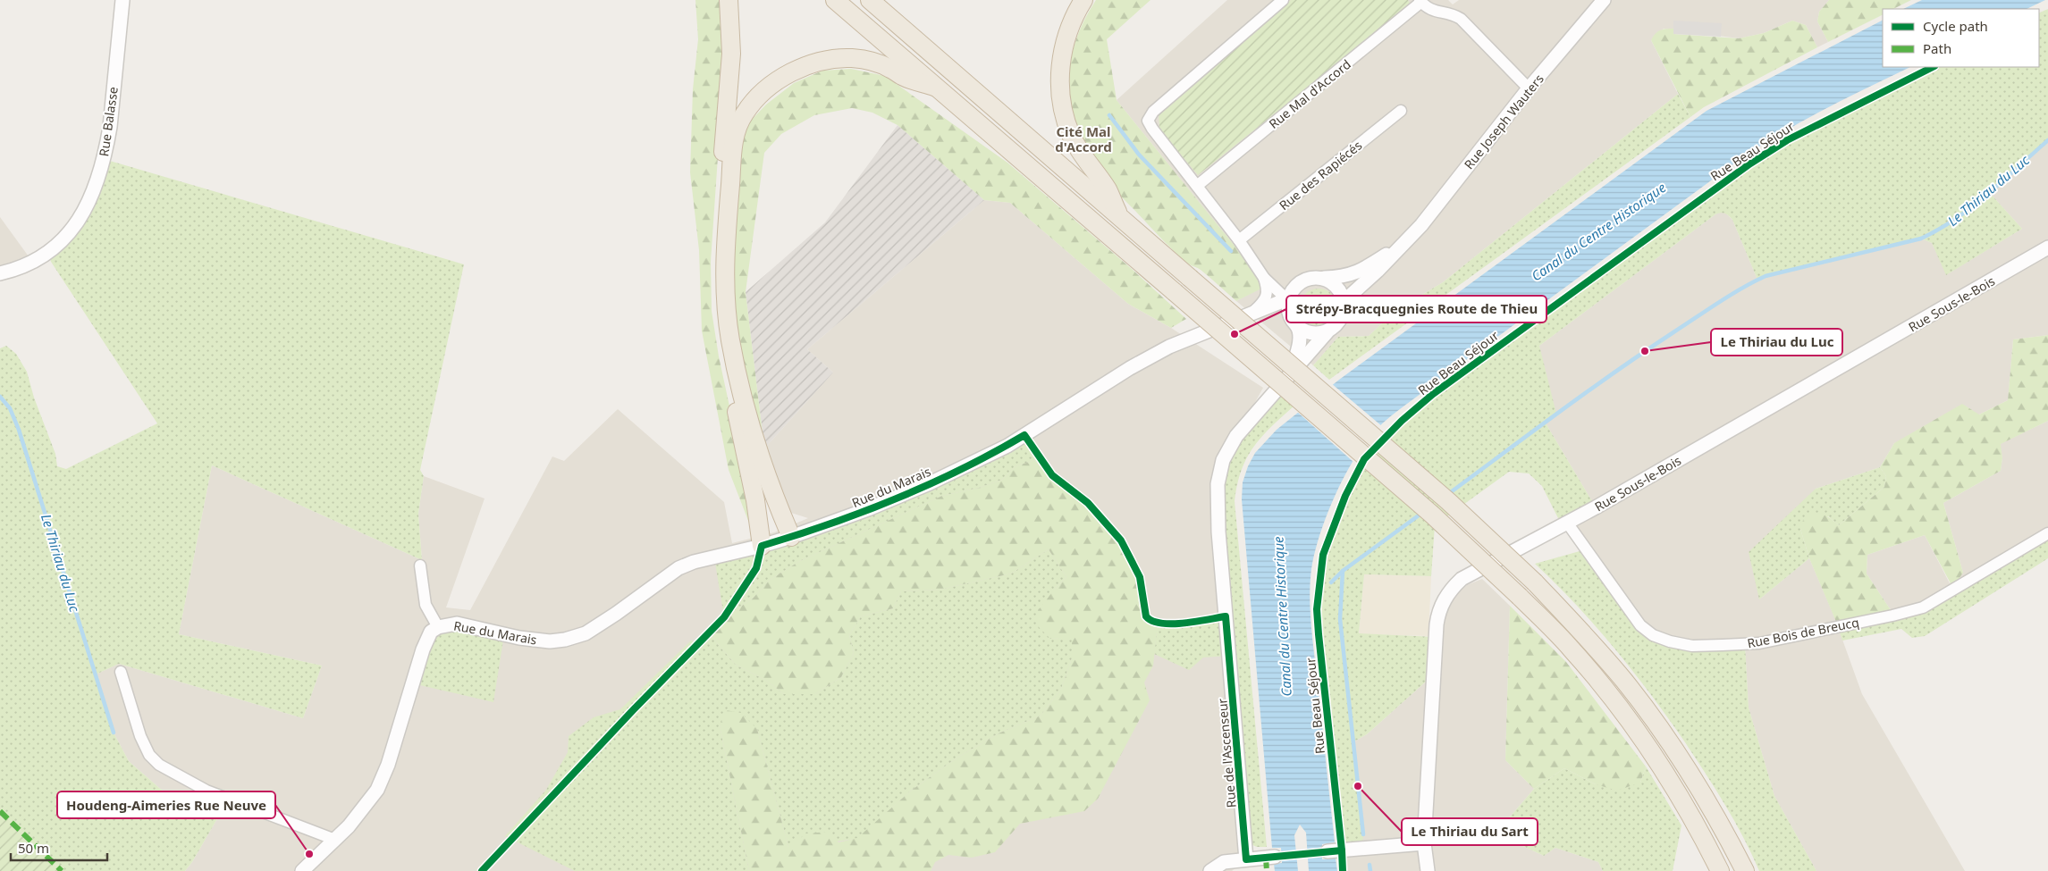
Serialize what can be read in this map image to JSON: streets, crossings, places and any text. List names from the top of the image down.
{
  "streets": {
    "street": [
      "Rue Mal d'Accord",
      "Rue Balasse",
      "Rue Joseph Wauters",
      "Rue des Rapiécés",
      "Rue Sous-le-Bois",
      "Rue du Marais",
      "Rue Bois de Breucq",
      "Rue de l'Ascenseur"
    ],
    "cycle path": ["Rue Beau Séjour"]
  },
  "crossings": [
    ["Rue Mal d'Accord", "Rue Joseph Wauters"],
    ["Rue Joseph Wauters", "Rue du Marais"],
    ["Rue Joseph Wauters", "Rue de l'Ascenseur"],
    ["Rue Sous-le-Bois", "Rue Bois de Breucq"],
    ["Rue du Marais", "Rue de l'Ascenseur"]
  ],
  "districts": ["Cité Mal d'Accord"],
  "water": ["Le Thiriau du Luc", "Canal du Centre Historique"],
  "places": [
    "Strépy-Bracquegnies Route de Thieu",
    "Le Thiriau du Luc",
    "Le Thiriau du Sart",
    "Houdeng-Aimeries Rue Neuve"
  ],
  "legend": ["Cycle path", "Path"],
  "scale_bar": "50 m"
}
